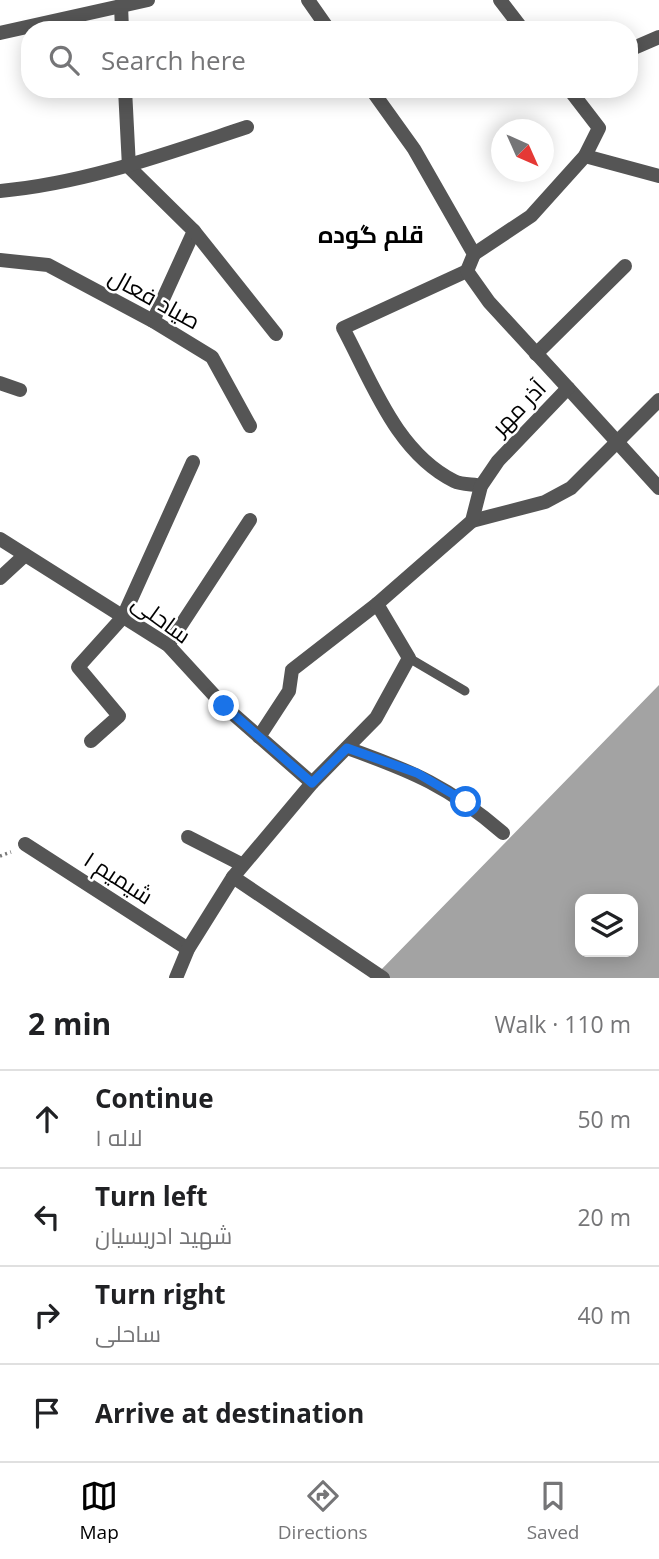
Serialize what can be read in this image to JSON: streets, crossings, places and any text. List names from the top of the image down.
{
  "streets": {
    "street": [
      "صیاد فعال",
      "آذر مهر",
      "ساحلی",
      "شیمیم ۱"
    ]
  },
  "districts": ["قلم گوده"],
  "north": "bottom right",
  "page": {
    "search": "Search here",
    "heading": ["2 min", "Walk · 110 m"],
    "list": [
      ["Continue", "لاله ۱", "50 m"],
      ["Turn left", "شهید ادریسیان", "20 m"],
      ["Turn right", "ساحلی", "40 m"],
      "Arrive at destination"
    ],
    "nav": ["Map", "Directions", "Saved"]
  }
}
